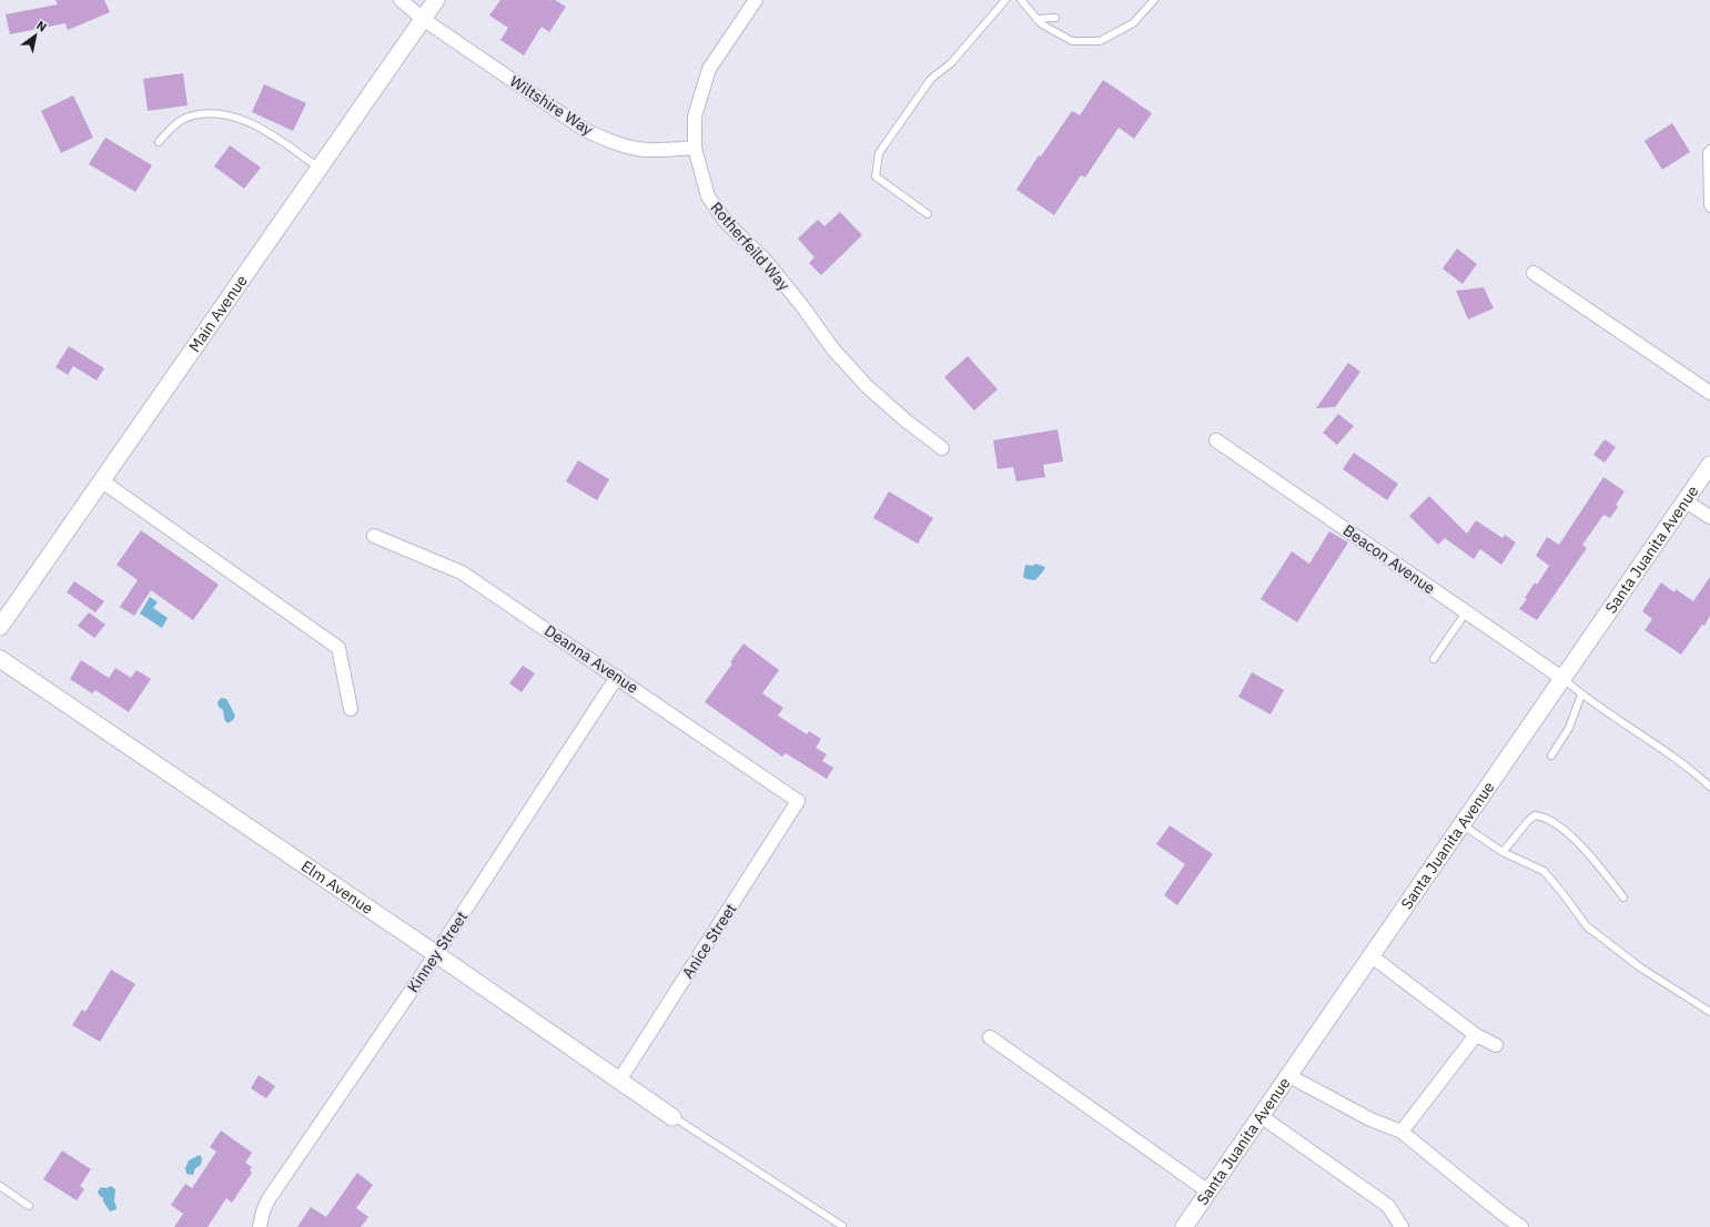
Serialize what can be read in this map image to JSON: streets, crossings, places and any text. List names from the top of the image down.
{
  "streets": {
    "street": [
      "Wiltshire Way",
      "Rotherfeild Way",
      "Main Avenue",
      "Santa Juanita Avenue",
      "Beacon Avenue",
      "Deanna Avenue",
      "Elm Avenue",
      "Anice Street",
      "Kinney Street"
    ]
  },
  "crossings": [
    ["Wiltshire Way", "Rotherfeild Way"],
    ["Wiltshire Way", "Main Avenue"],
    ["Santa Juanita Avenue", "Beacon Avenue"],
    ["Deanna Avenue", "Anice Street"],
    ["Deanna Avenue", "Kinney Street"],
    ["Elm Avenue", "Anice Street"],
    ["Elm Avenue", "Kinney Street"]
  ],
  "north": "top right"
}
